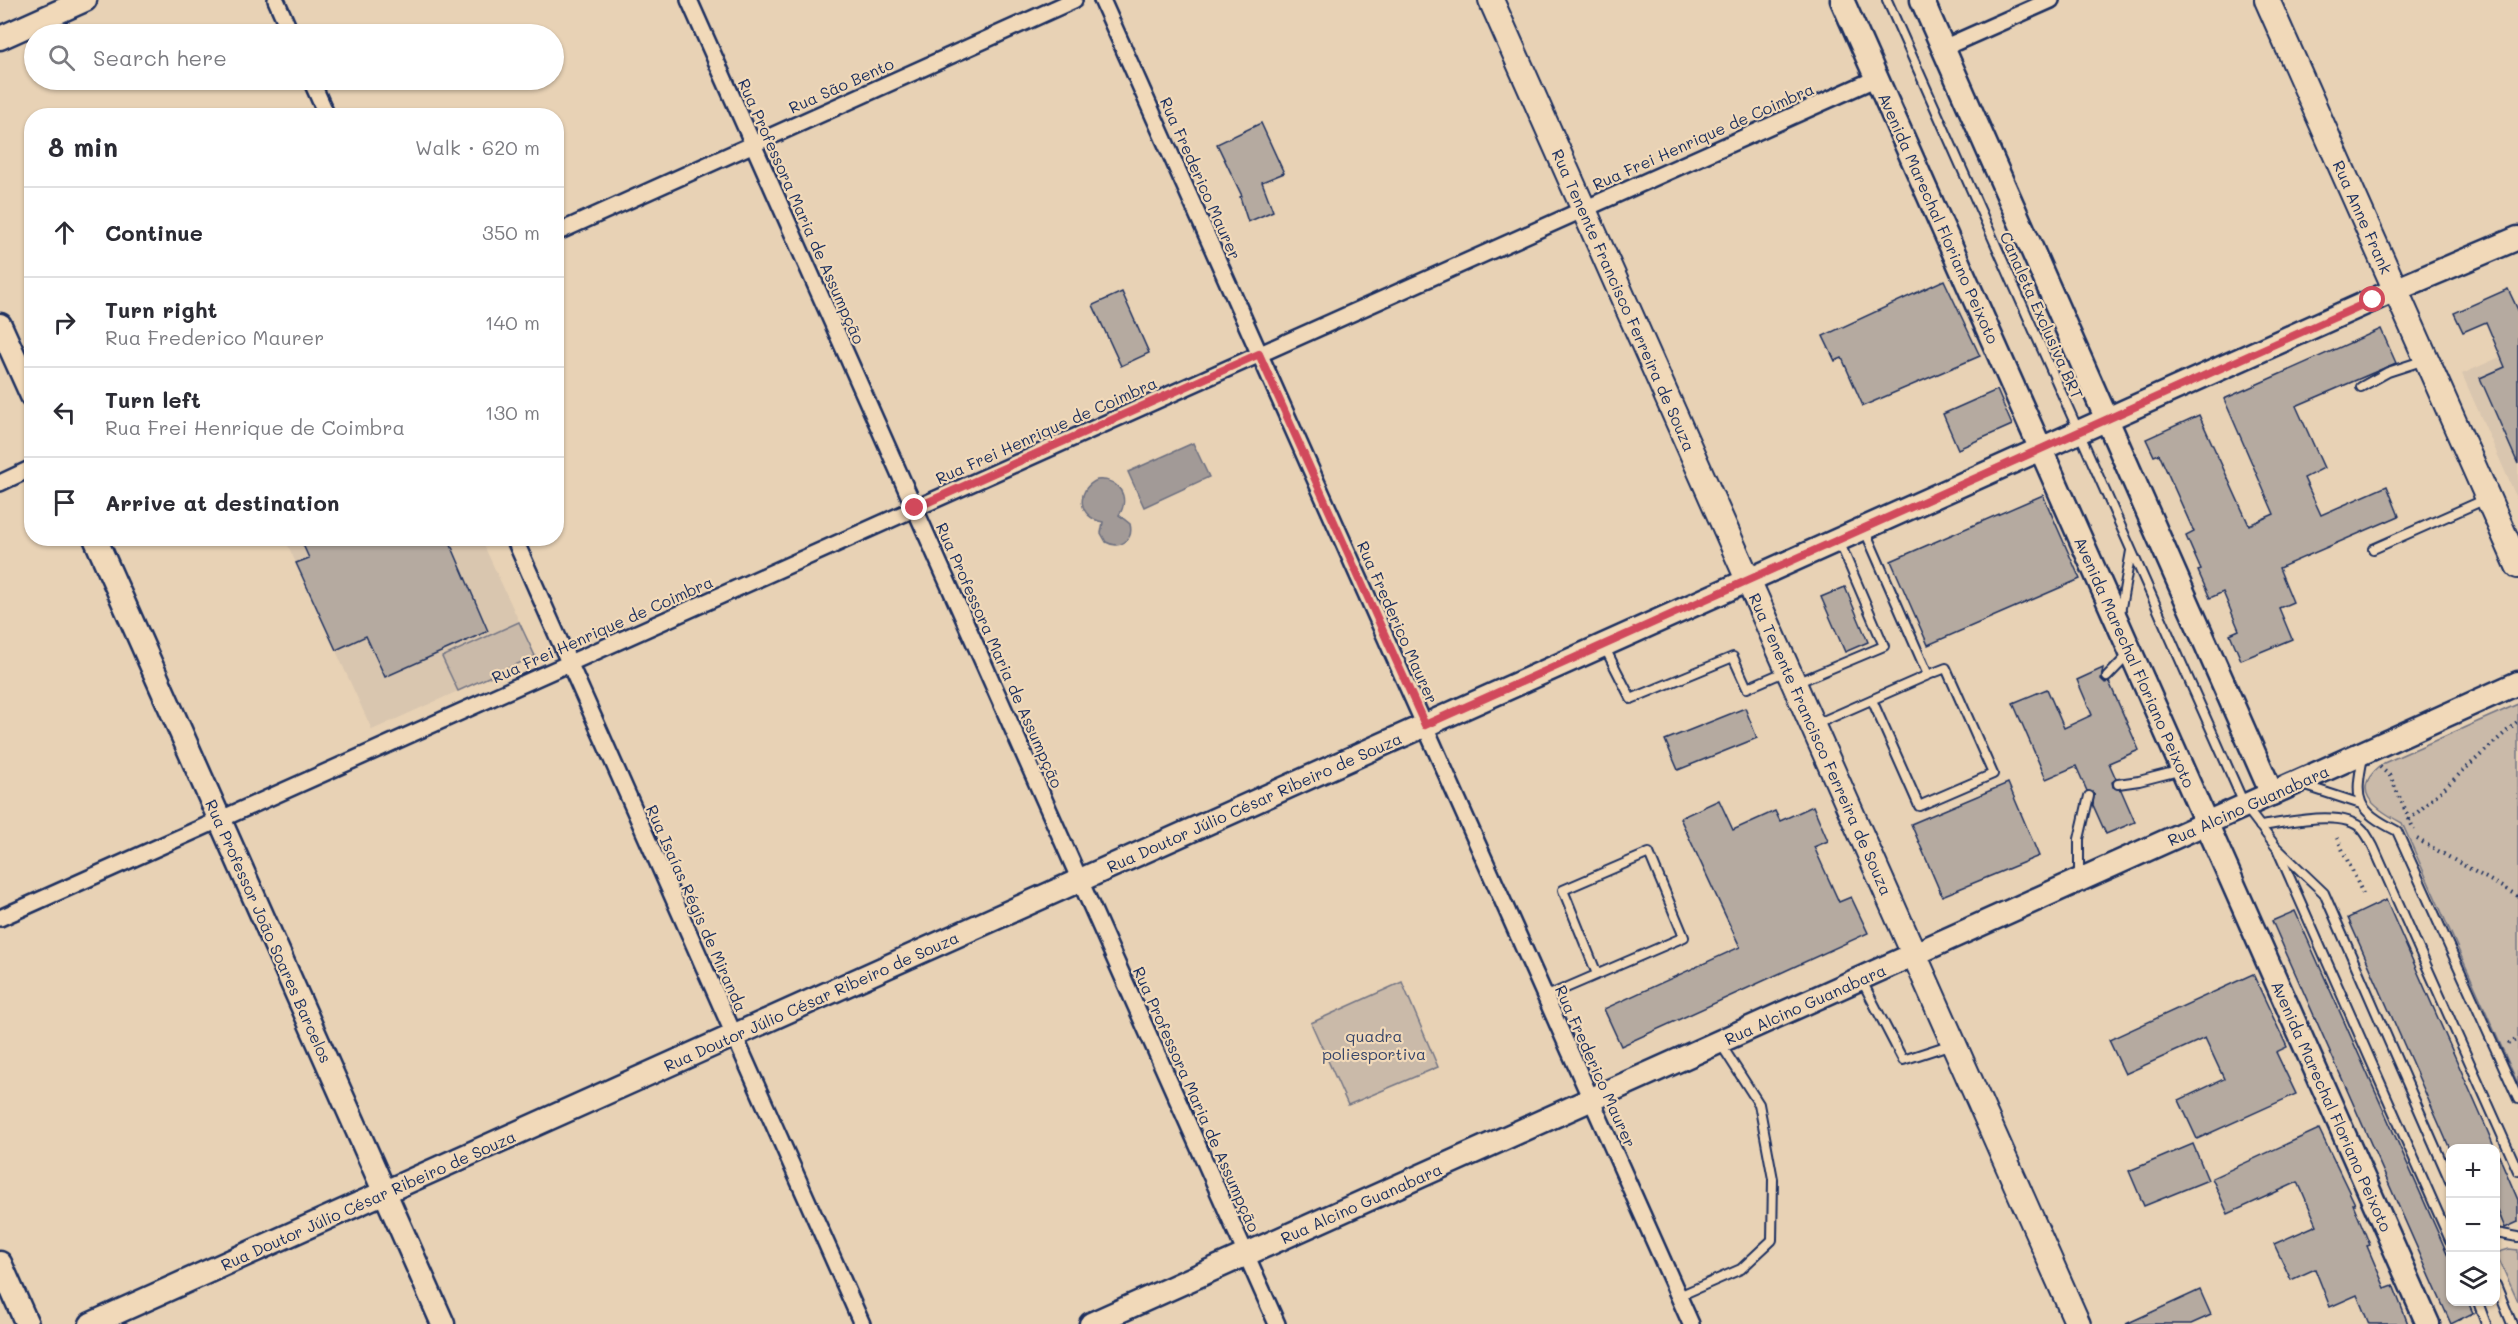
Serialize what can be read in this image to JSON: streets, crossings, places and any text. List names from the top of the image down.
{
  "streets": {
    "main road": [
      "Rua Anne Frank",
      "Avenida Marechal Floriano Peixoto",
      "Rua Tenente Francisco Ferreira de Souza",
      "Rua Doutor Júlio César Ribeiro de Souza",
      "Rua Alcino Guanabara",
      "Rua Professor João Soares Barcelos"
    ],
    "street": [
      "Rua São Bento",
      "Rua Frei Henrique de Coimbra",
      "Rua Frederico Maurer",
      "Rua Professora Maria de Assumpção",
      "Rua Isaías Régis de Miranda"
    ],
    "lane": ["Canaleta Exclusiva BRT"]
  },
  "crossings": [
    ["Rua São Bento", "Rua Professora Maria de Assumpção"],
    ["Rua Frei Henrique de Coimbra", "Rua Frederico Maurer"],
    ["Rua Frei Henrique de Coimbra", "Rua Professora Maria de Assumpção"],
    ["Rua Frei Henrique de Coimbra", "Avenida Marechal Floriano Peixoto"],
    ["Rua Frei Henrique de Coimbra", "Rua Tenente Francisco Ferreira de Souza"],
    ["Rua Frei Henrique de Coimbra", "Rua Isaías Régis de Miranda"],
    ["Rua Frei Henrique de Coimbra", "Rua Professor João Soares Barcelos"],
    ["Rua Frederico Maurer", "Rua Doutor Júlio César Ribeiro de Souza"],
    ["Rua Frederico Maurer", "Rua Alcino Guanabara"],
    ["Rua Professora Maria de Assumpção", "Rua Doutor Júlio César Ribeiro de Souza"],
    ["Rua Professora Maria de Assumpção", "Rua Alcino Guanabara"],
    ["Rua Anne Frank", "Rua Doutor Júlio César Ribeiro de Souza"],
    ["Avenida Marechal Floriano Peixoto", "Rua Doutor Júlio César Ribeiro de Souza"],
    ["Avenida Marechal Floriano Peixoto", "Rua Alcino Guanabara"],
    ["Rua Tenente Francisco Ferreira de Souza", "Rua Doutor Júlio César Ribeiro de Souza"],
    ["Rua Tenente Francisco Ferreira de Souza", "Rua Alcino Guanabara"],
    ["Canaleta Exclusiva BRT", "Rua Doutor Júlio César Ribeiro de Souza"],
    ["Canaleta Exclusiva BRT", "Rua Alcino Guanabara"],
    ["Rua Doutor Júlio César Ribeiro de Souza", "Rua Isaías Régis de Miranda"],
    ["Rua Doutor Júlio César Ribeiro de Souza", "Rua Professor João Soares Barcelos"]
  ],
  "parks": ["quadra poliesportiva"],
  "page": {
    "search": "Search here",
    "heading": ["8 min", "Walk · 620 m"],
    "list": [
      ["Continue", "350 m"],
      ["Turn right", "Rua Frederico Maurer", "140 m"],
      ["Turn left", "Rua Frei Henrique de Coimbra", "130 m"],
      "Arrive at destination"
    ],
    "map_buttons": ["+", "−"]
  }
}
